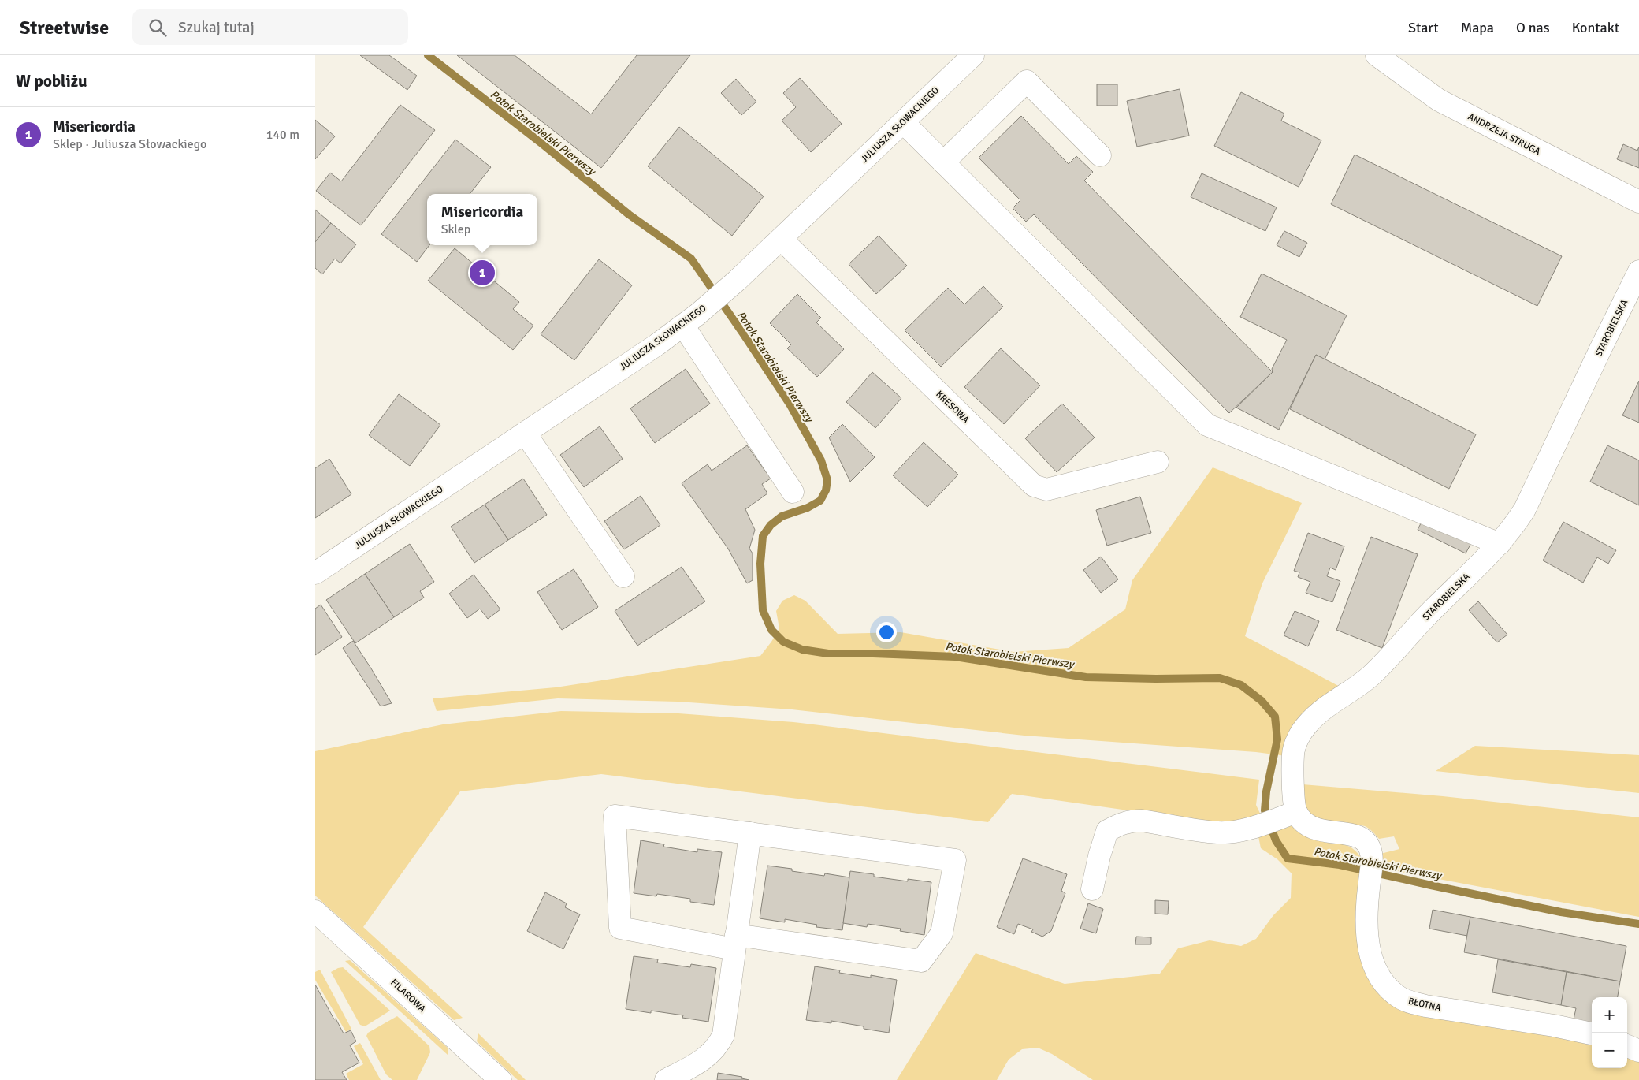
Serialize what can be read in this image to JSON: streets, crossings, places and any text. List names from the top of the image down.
{
  "streets": {
    "street": [
      "JULIUSZA SŁOWACKIEGO",
      "ANDRZEJA STRUGA",
      "STAROBIELSKA",
      "KRESOWA",
      "FILAROWA",
      "BŁOTNA"
    ]
  },
  "crossings": [
    ["JULIUSZA SŁOWACKIEGO", "KRESOWA"],
    ["STAROBIELSKA", "BŁOTNA"]
  ],
  "water": ["Potok Starobielski Pierwszy"],
  "page": {
    "header": "Streetwise",
    "search": "Szukaj tutaj",
    "nav": [
      "Start",
      "Mapa",
      "O nas",
      "Kontakt"
    ],
    "heading": "W pobliżu",
    "list": [
      {
        "mark": "1",
        "name": "Misericordia",
        "note": "Sklep · Juliusza Słowackiego",
        "value": "140 m"
      }
    ],
    "popup": ["Misericordia", "Sklep"],
    "pins": "1",
    "map_buttons": ["+", "−"]
  }
}
